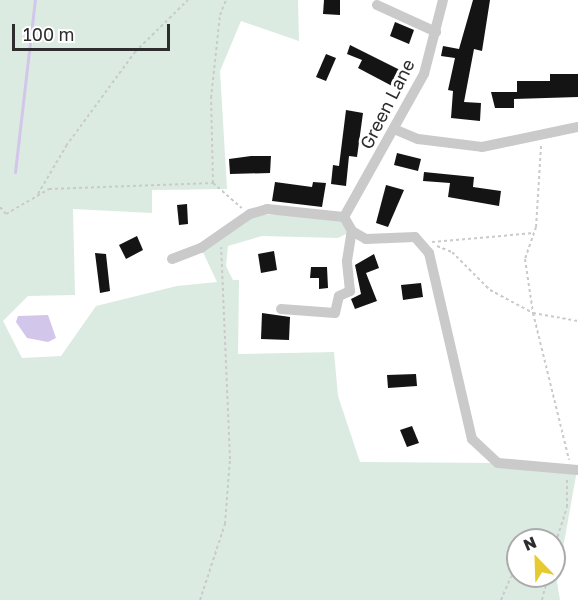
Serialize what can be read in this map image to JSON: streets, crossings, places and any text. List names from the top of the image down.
{
  "streets": {
    "street": ["Green Lane"]
  },
  "scale_bar": "100 m",
  "north": "top left"
}
